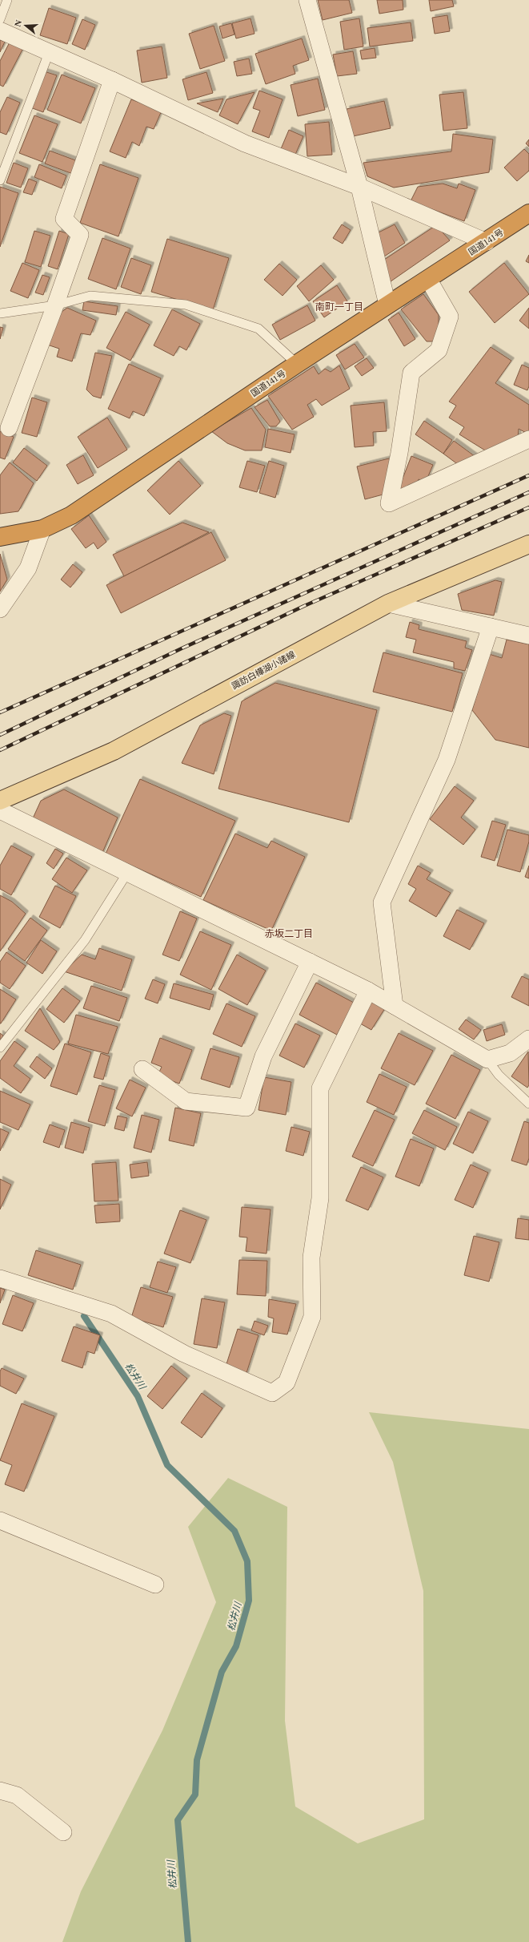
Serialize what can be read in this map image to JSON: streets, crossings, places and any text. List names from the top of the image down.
{
  "streets": {
    "highway": ["国道141号"],
    "main road": ["諏訪白樺湖小諸線"]
  },
  "districts": ["南町一丁目", "赤坂二丁目"],
  "water": ["松井川"],
  "north": "left"
}
